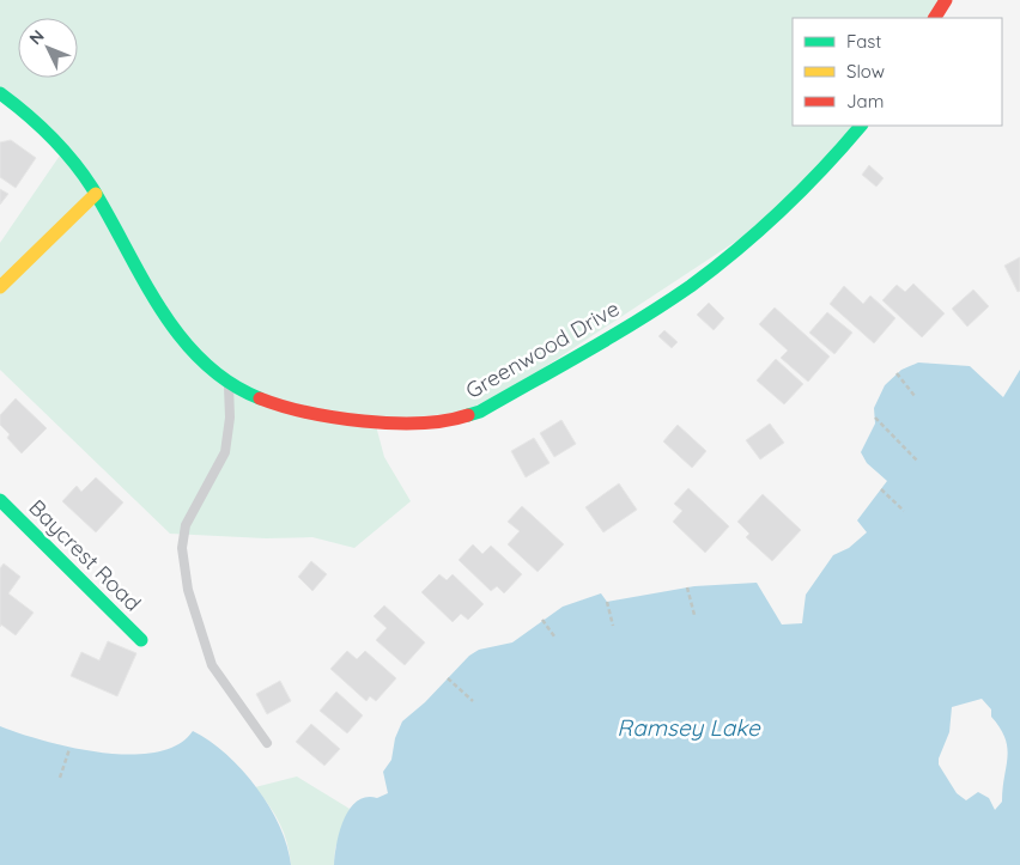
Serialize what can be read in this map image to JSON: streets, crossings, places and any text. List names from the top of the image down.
{
  "streets": {
    "street": ["Greenwood Drive", "Baycrest Road"]
  },
  "water": ["Ramsey Lake"],
  "legend": ["Fast", "Slow", "Jam"],
  "north": "top left"
}
